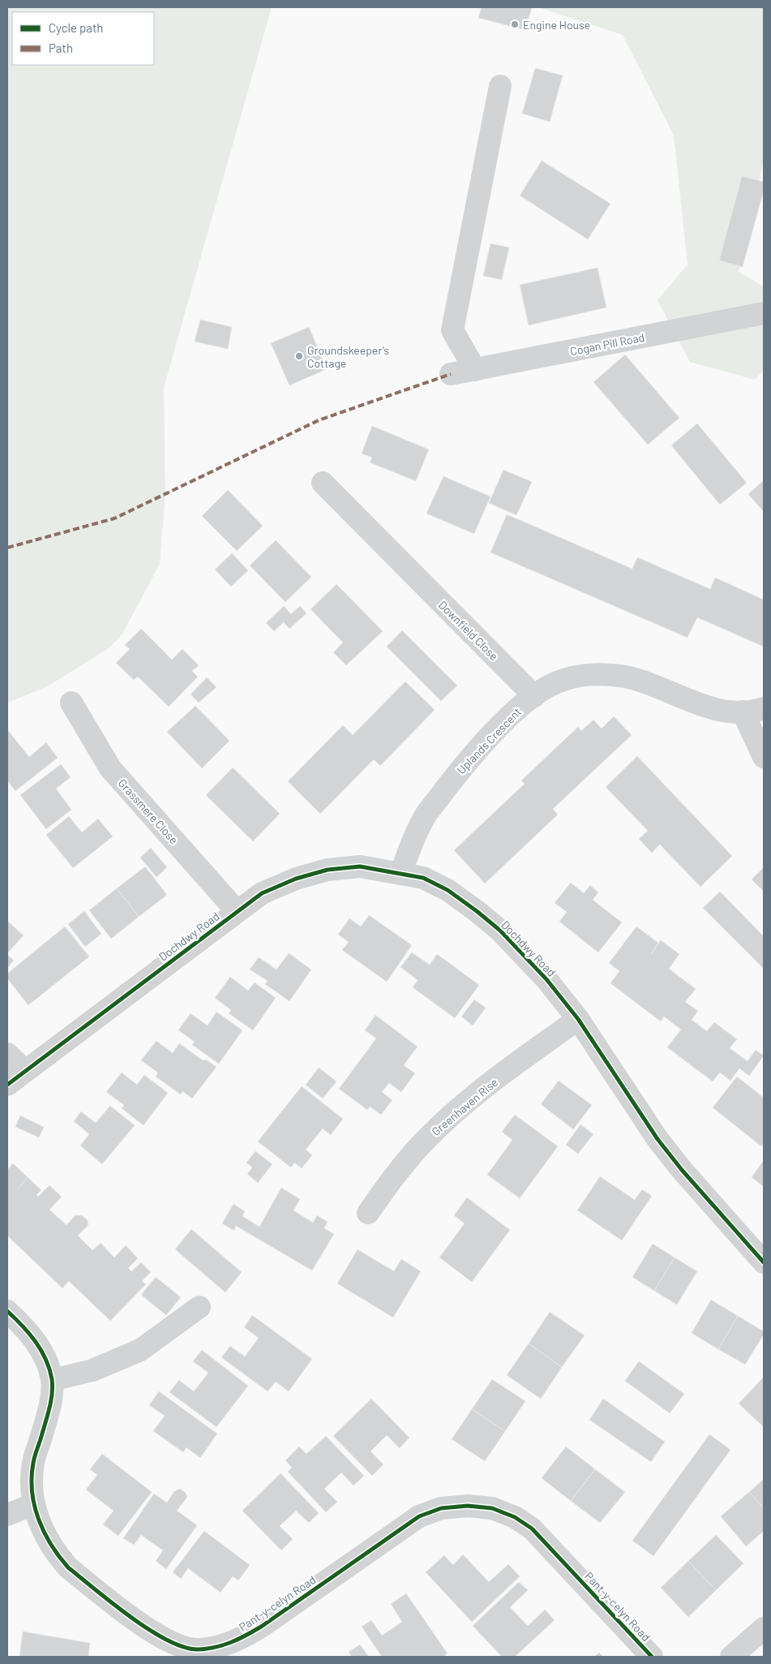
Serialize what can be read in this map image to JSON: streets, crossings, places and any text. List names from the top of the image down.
{
  "streets": {
    "street": [
      "Cogan Pill Road",
      "Downfield Close",
      "Uplands Crescent",
      "Grassmere Close",
      "Dochdwy Road",
      "Greenhaven Rise",
      "Pant-y-celyn Road"
    ]
  },
  "crossings": [
    ["Downfield Close", "Uplands Crescent"],
    ["Uplands Crescent", "Dochdwy Road"],
    ["Grassmere Close", "Dochdwy Road"],
    ["Dochdwy Road", "Greenhaven Rise"]
  ],
  "places": ["Engine House", "Groundskeeper's Cottage"],
  "legend": ["Cycle path", "Path"]
}
